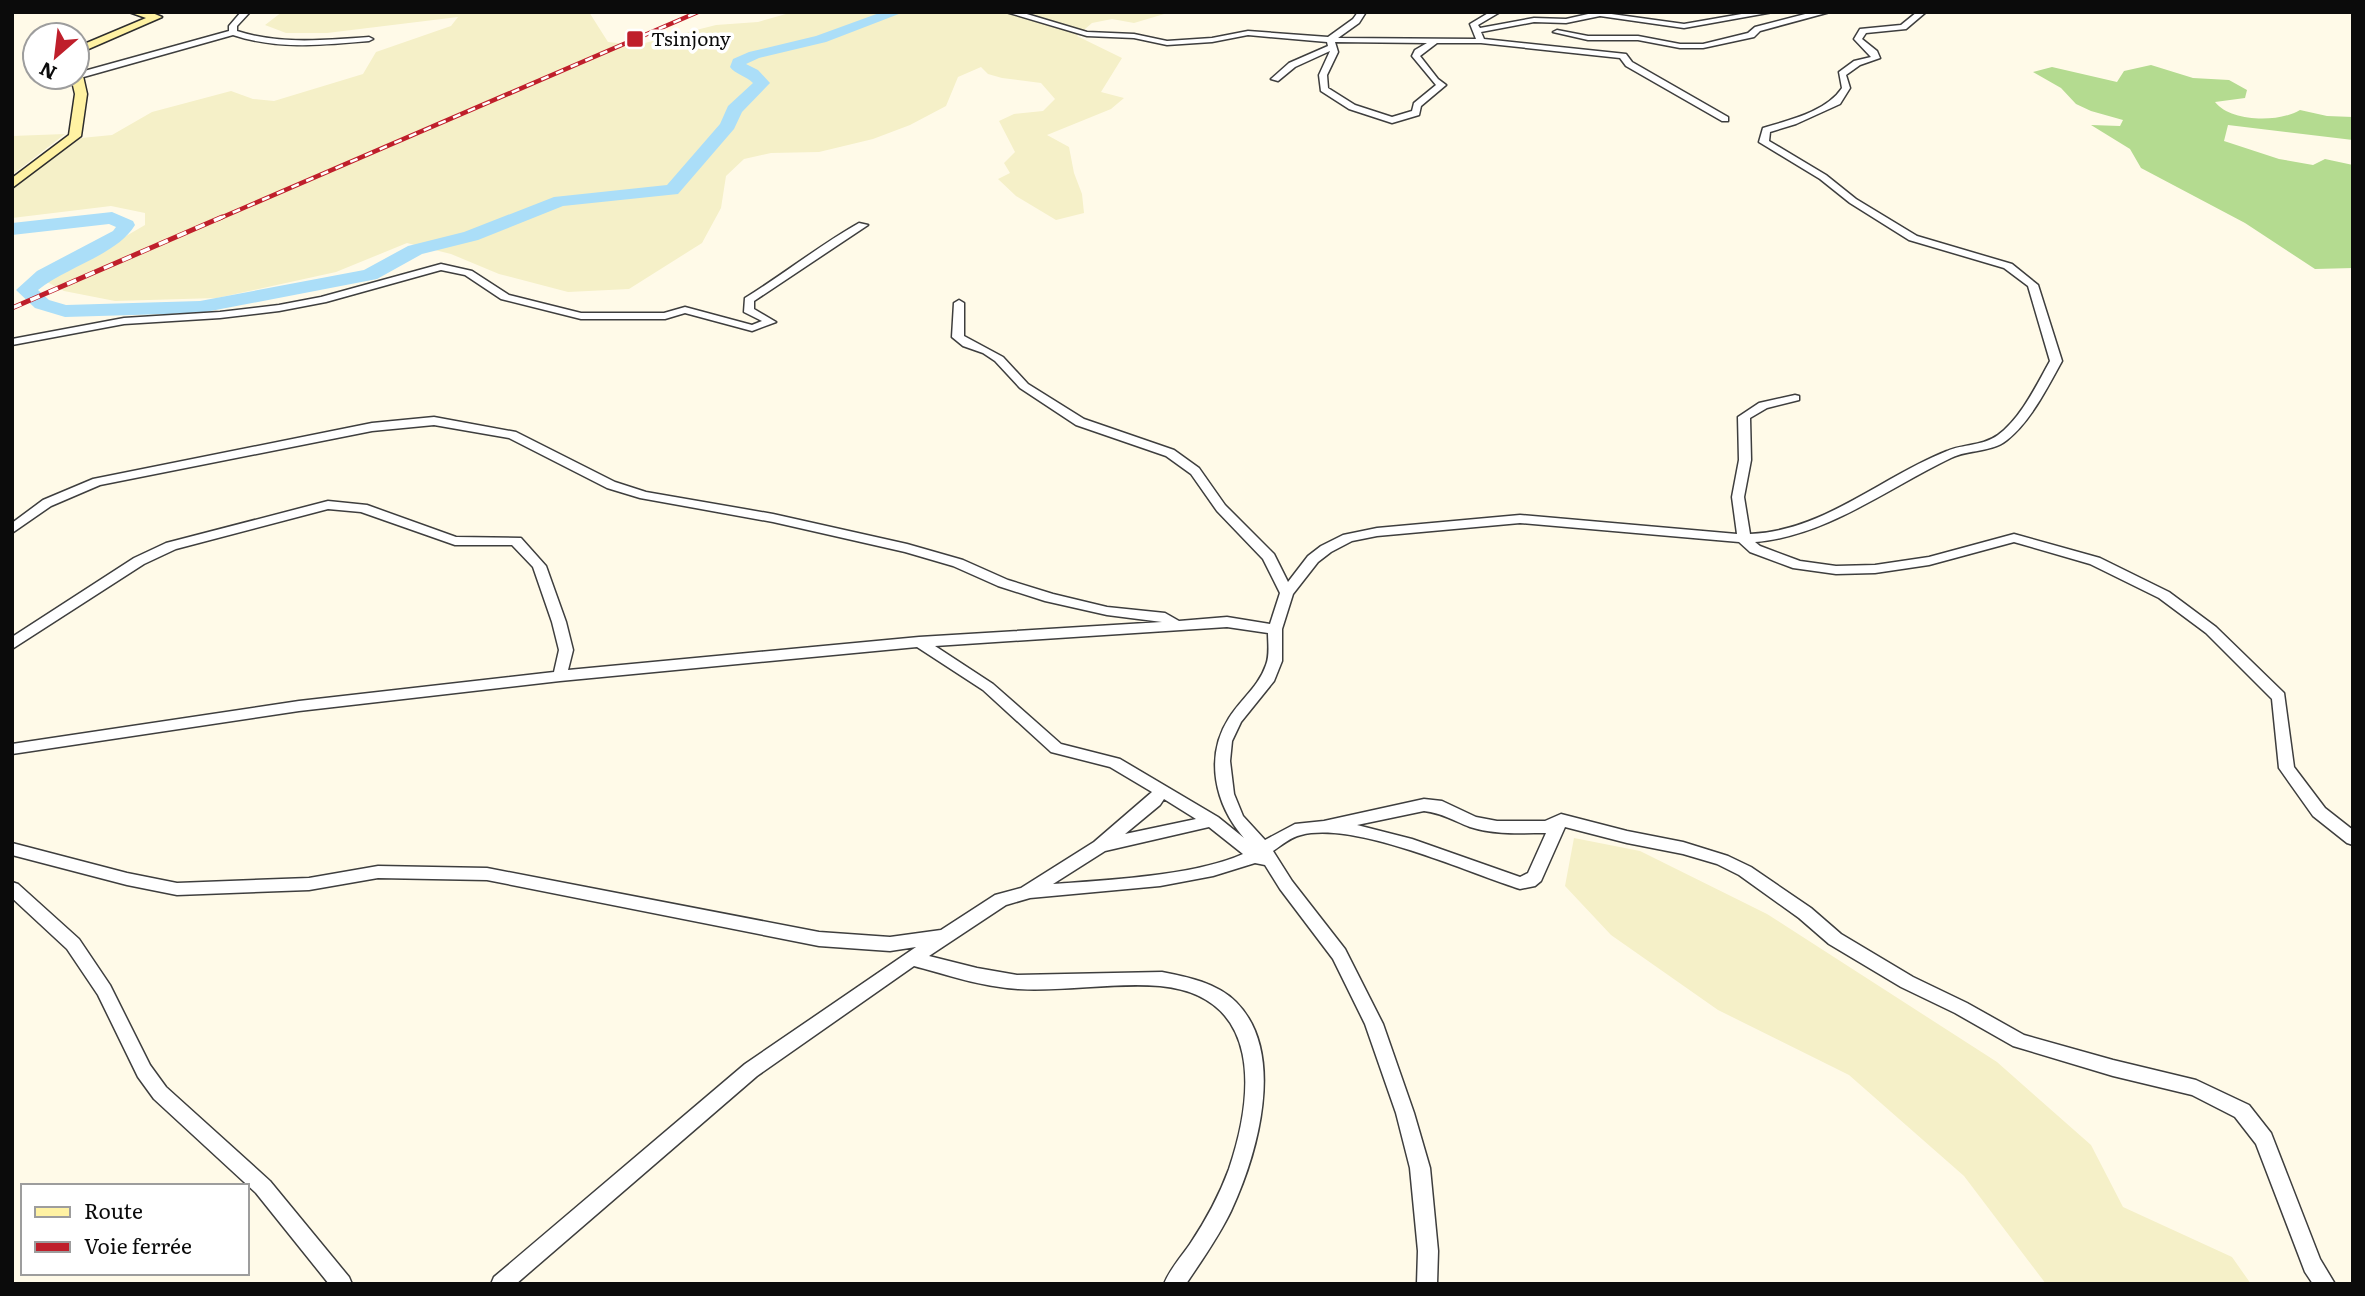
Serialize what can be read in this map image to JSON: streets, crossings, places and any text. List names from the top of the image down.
{
  "places": {
    "transit": ["Tsinjony"]
  },
  "legend": ["Route", "Voie ferrée"],
  "north": "bottom left"
}
